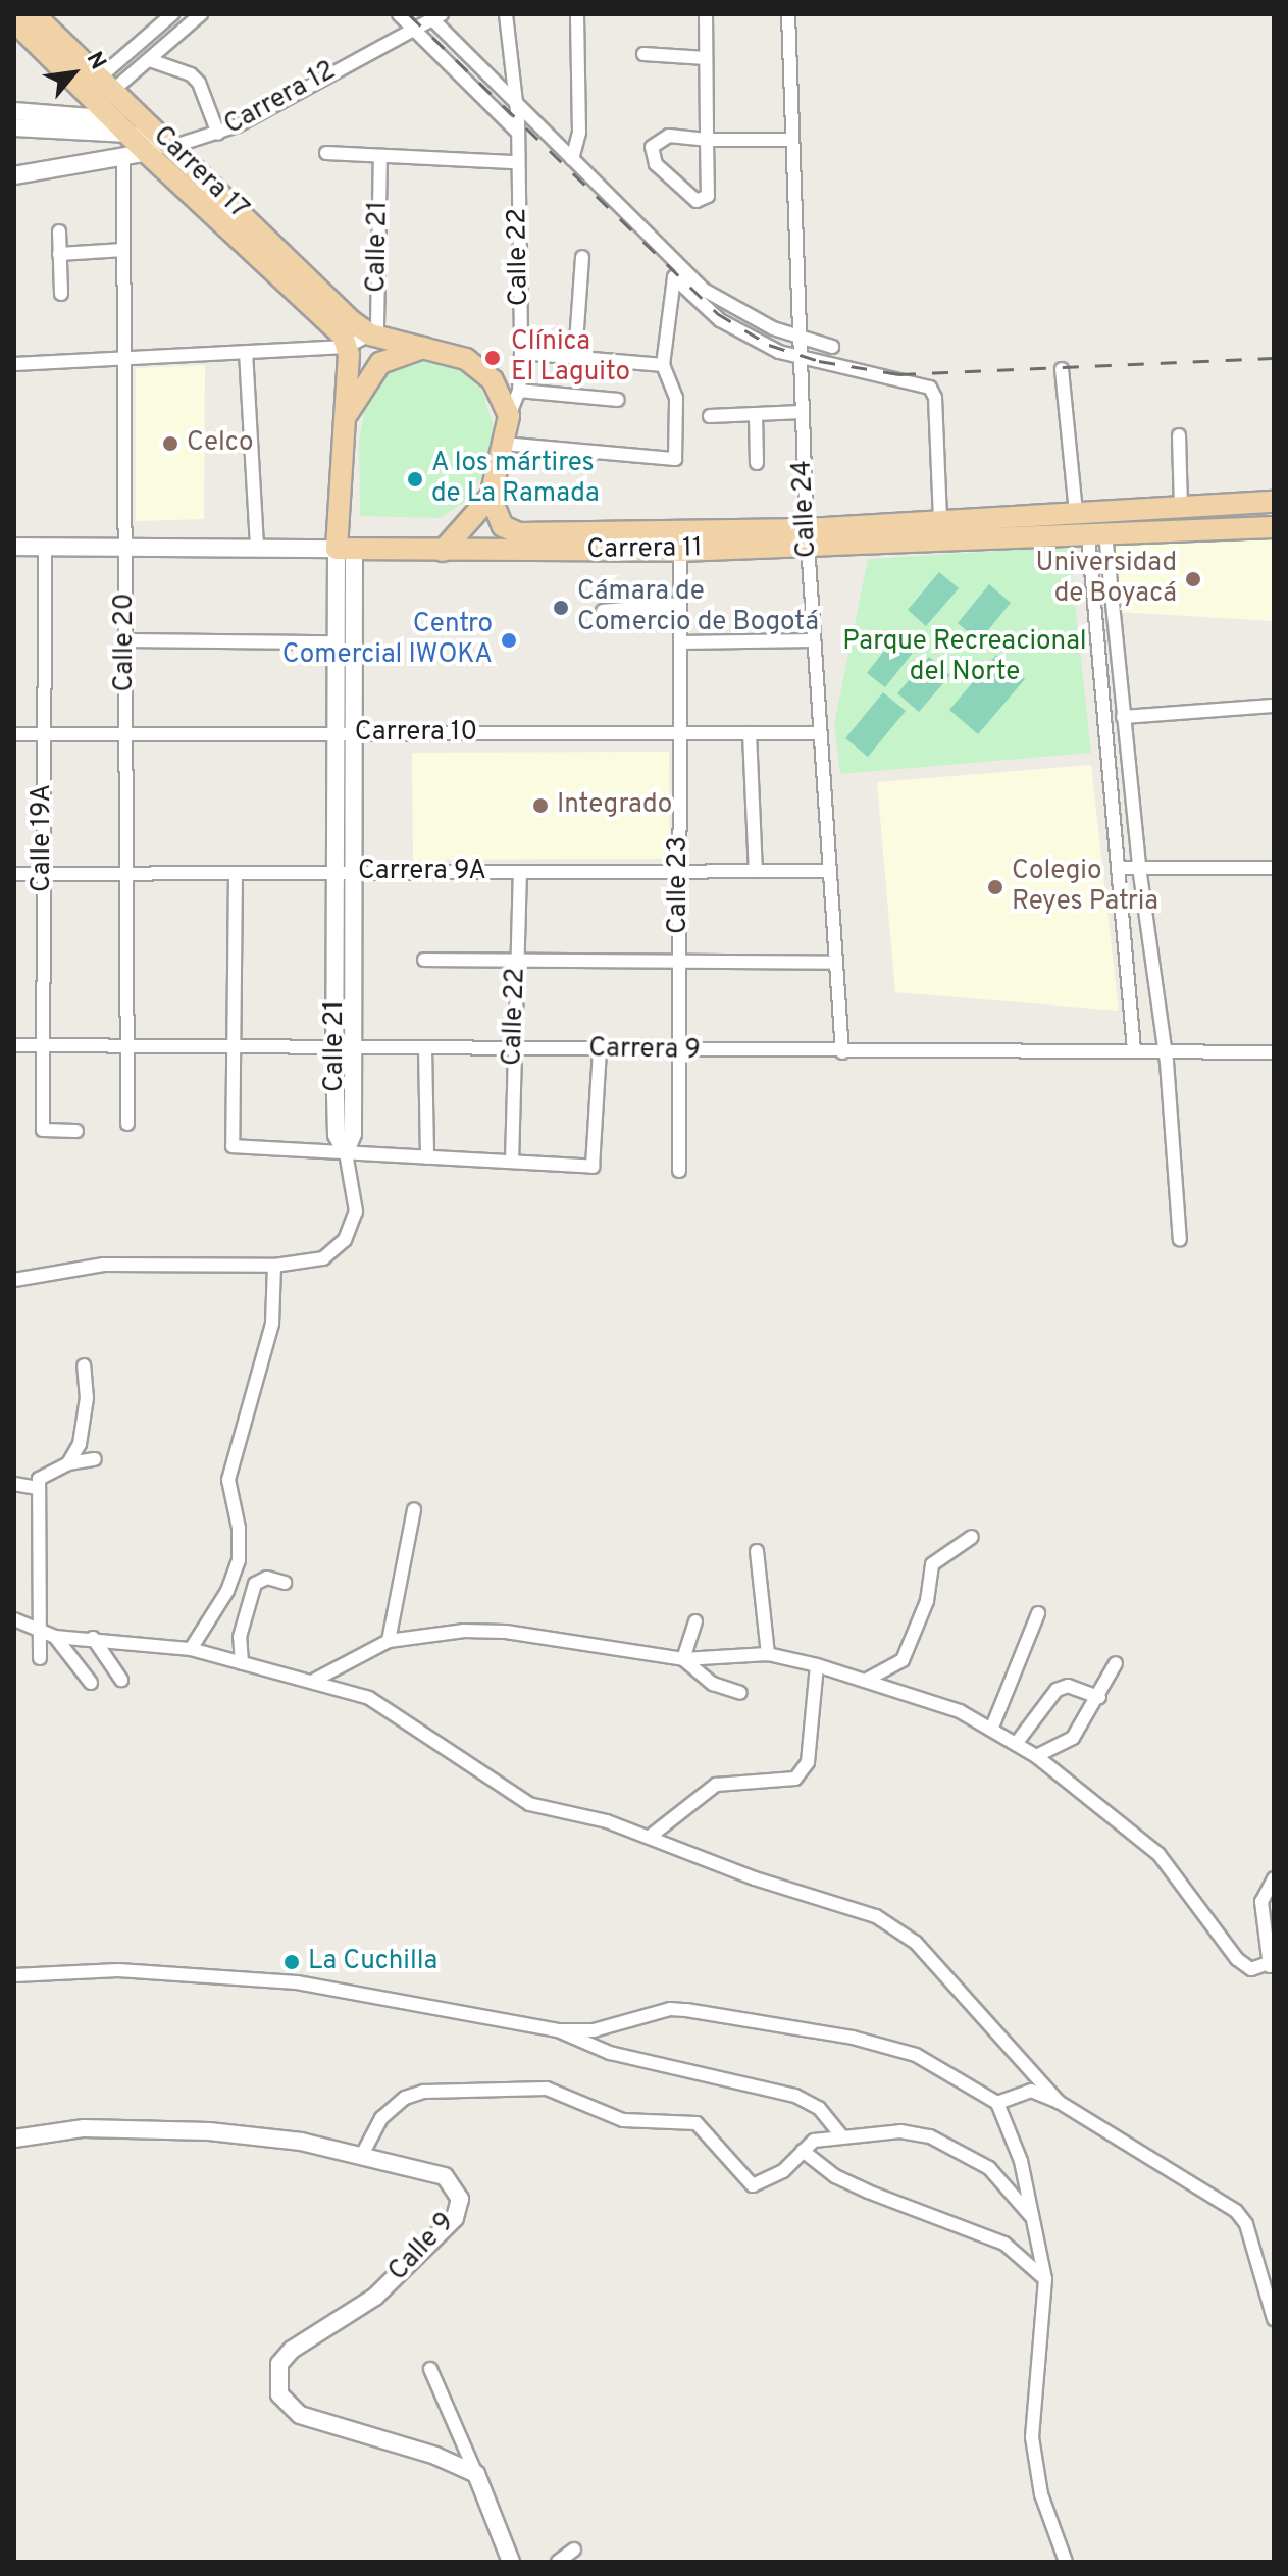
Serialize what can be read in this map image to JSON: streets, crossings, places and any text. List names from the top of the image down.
{
  "streets": {
    "main road": [
      "Carrera 17",
      "Calle 21",
      "Calle 22",
      "Carrera 11"
    ],
    "street": [
      "Carrera 12",
      "Calle 24",
      "Calle 20",
      "Carrera 10",
      "Calle 19A",
      "Carrera 9A",
      "Calle 23",
      "Carrera 9",
      "Calle 9"
    ]
  },
  "crossings": [
    ["Carrera 12", "Carrera 17"],
    ["Carrera 12", "Calle 20"],
    ["Carrera 17", "Calle 21"],
    ["Calle 21", "Calle 22"],
    ["Calle 21", "Carrera 11"],
    ["Calle 21", "Carrera 10"],
    ["Calle 21", "Carrera 9A"],
    ["Calle 21", "Carrera 9"],
    ["Calle 22", "Carrera 11"],
    ["Calle 22", "Carrera 9A"],
    ["Calle 22", "Carrera 9"],
    ["Calle 24", "Carrera 11"],
    ["Calle 24", "Carrera 10"],
    ["Calle 24", "Carrera 9A"],
    ["Calle 24", "Carrera 9"],
    ["Carrera 11", "Calle 20"],
    ["Carrera 11", "Calle 19A"],
    ["Carrera 11", "Calle 23"],
    ["Calle 20", "Carrera 10"],
    ["Calle 20", "Carrera 9A"],
    ["Calle 20", "Carrera 9"],
    ["Carrera 10", "Calle 19A"],
    ["Carrera 10", "Calle 23"],
    ["Calle 19A", "Carrera 9A"],
    ["Calle 19A", "Carrera 9"],
    ["Carrera 9A", "Calle 23"],
    ["Calle 23", "Carrera 9"]
  ],
  "parks": ["Parque Recreacional del Norte"],
  "places": [
    "Clínica El Laguito",
    "Celco",
    "A los mártires de La Ramada",
    "Universidad de Boyacá",
    "Cámara de Comercio de Bogotá",
    "Centro Comercial IWOKA",
    "Integrado",
    "Colegio Reyes Patria",
    "La Cuchilla"
  ],
  "north": "top right"
}
